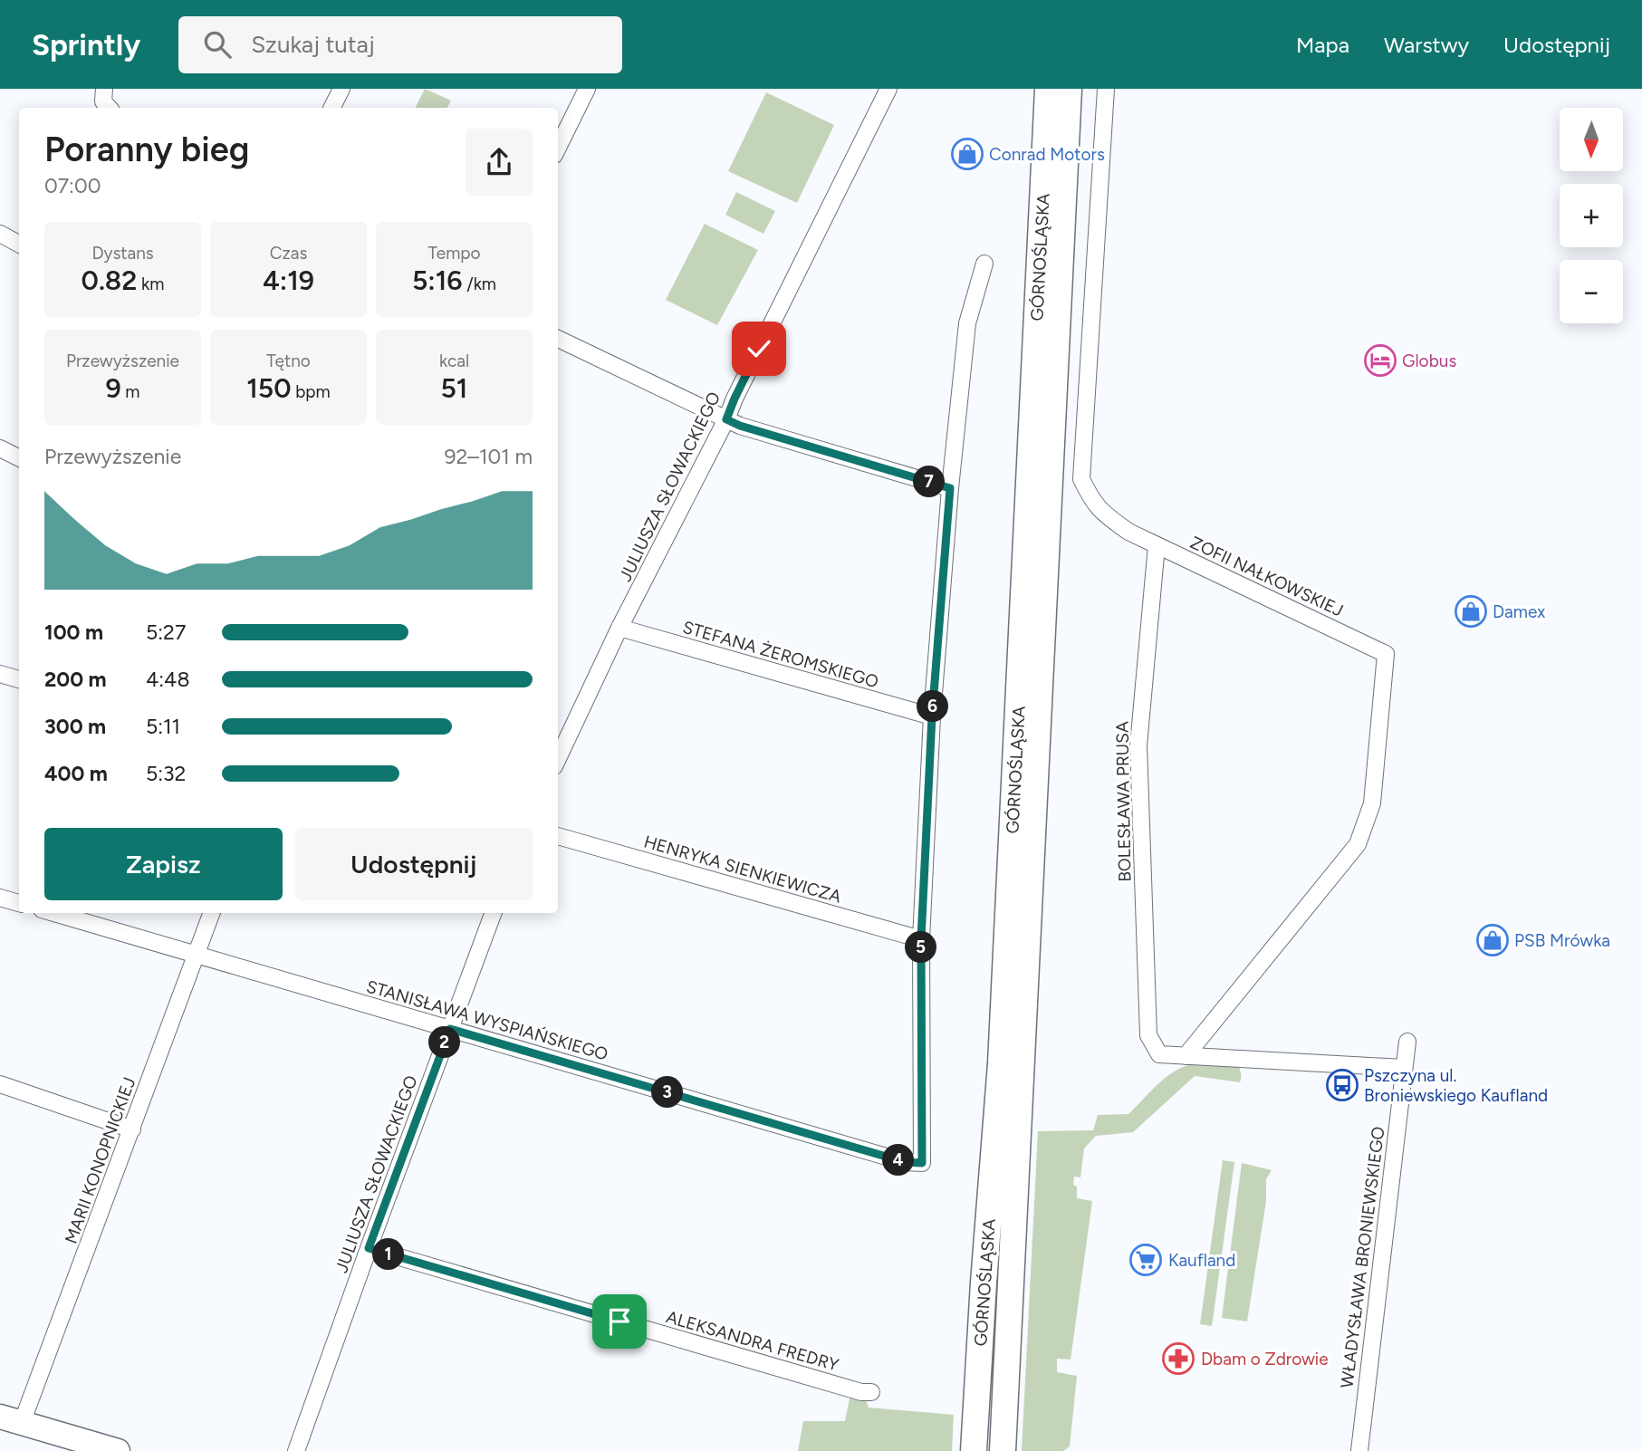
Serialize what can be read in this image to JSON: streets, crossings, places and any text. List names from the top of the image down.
{
  "streets": {
    "main road": ["GÓRNOŚLĄSKA"],
    "street": [
      "JULIUSZA SŁOWACKIEGO",
      "ZOFII NAŁKOWSKIEJ",
      "STEFANA ŻEROMSKIEGO",
      "BOLESŁAWA PRUSA",
      "HENRYKA SIENKIEWICZA",
      "STANISŁAWA WYSPIAŃSKIEGO",
      "MARII KONOPNICKIEJ",
      "WŁADYSŁAWA BRONIEWSKIEGO",
      "ALEKSANDRA FREDRY"
    ]
  },
  "crossings": [
    ["JULIUSZA SŁOWACKIEGO", "STEFANA ŻEROMSKIEGO"],
    ["JULIUSZA SŁOWACKIEGO", "STANISŁAWA WYSPIAŃSKIEGO"],
    ["JULIUSZA SŁOWACKIEGO", "ALEKSANDRA FREDRY"],
    ["ZOFII NAŁKOWSKIEJ", "BOLESŁAWA PRUSA"],
    ["HENRYKA SIENKIEWICZA", "STANISŁAWA WYSPIAŃSKIEGO"],
    ["STANISŁAWA WYSPIAŃSKIEGO", "MARII KONOPNICKIEJ"]
  ],
  "places": {
    "shop": ["Conrad Motors", "Damex", "PSB Mrówka"],
    "hotel": ["Globus"],
    "bus stop": ["Pszczyna ul. Broniewskiego Kaufland"],
    "supermarket": ["Kaufland"],
    "pharmacy": ["Dbam o Zdrowie"]
  },
  "north": "bottom",
  "page": {
    "header": "Sprintly",
    "search": "Szukaj tutaj",
    "nav": ["Mapa", "Warstwy", "Udostępnij"],
    "map_buttons": ["+", "−"],
    "heading": ["Poranny bieg", "07:00"],
    "stats": [
      ["Dystans", "0.82 km"],
      ["Czas", "4:19"],
      ["Tempo", "5:16 /km"],
      ["Przewyższenie", "9 m"],
      ["Tętno", "150 bpm"],
      ["kcal", "51"]
    ],
    "chart": ["Przewyższenie", "92–101 m"],
    "pins": [
      "7",
      "6",
      "5",
      "2",
      "3",
      "4",
      "1"
    ],
    "list": [
      {
        "name": "100 m",
        "note": "5:27"
      },
      {
        "name": "200 m",
        "note": "4:48"
      },
      {
        "name": "300 m",
        "note": "5:11"
      },
      {
        "name": "400 m",
        "note": "5:32"
      }
    ],
    "buttons": ["Zapisz", "Udostępnij"]
  }
}
